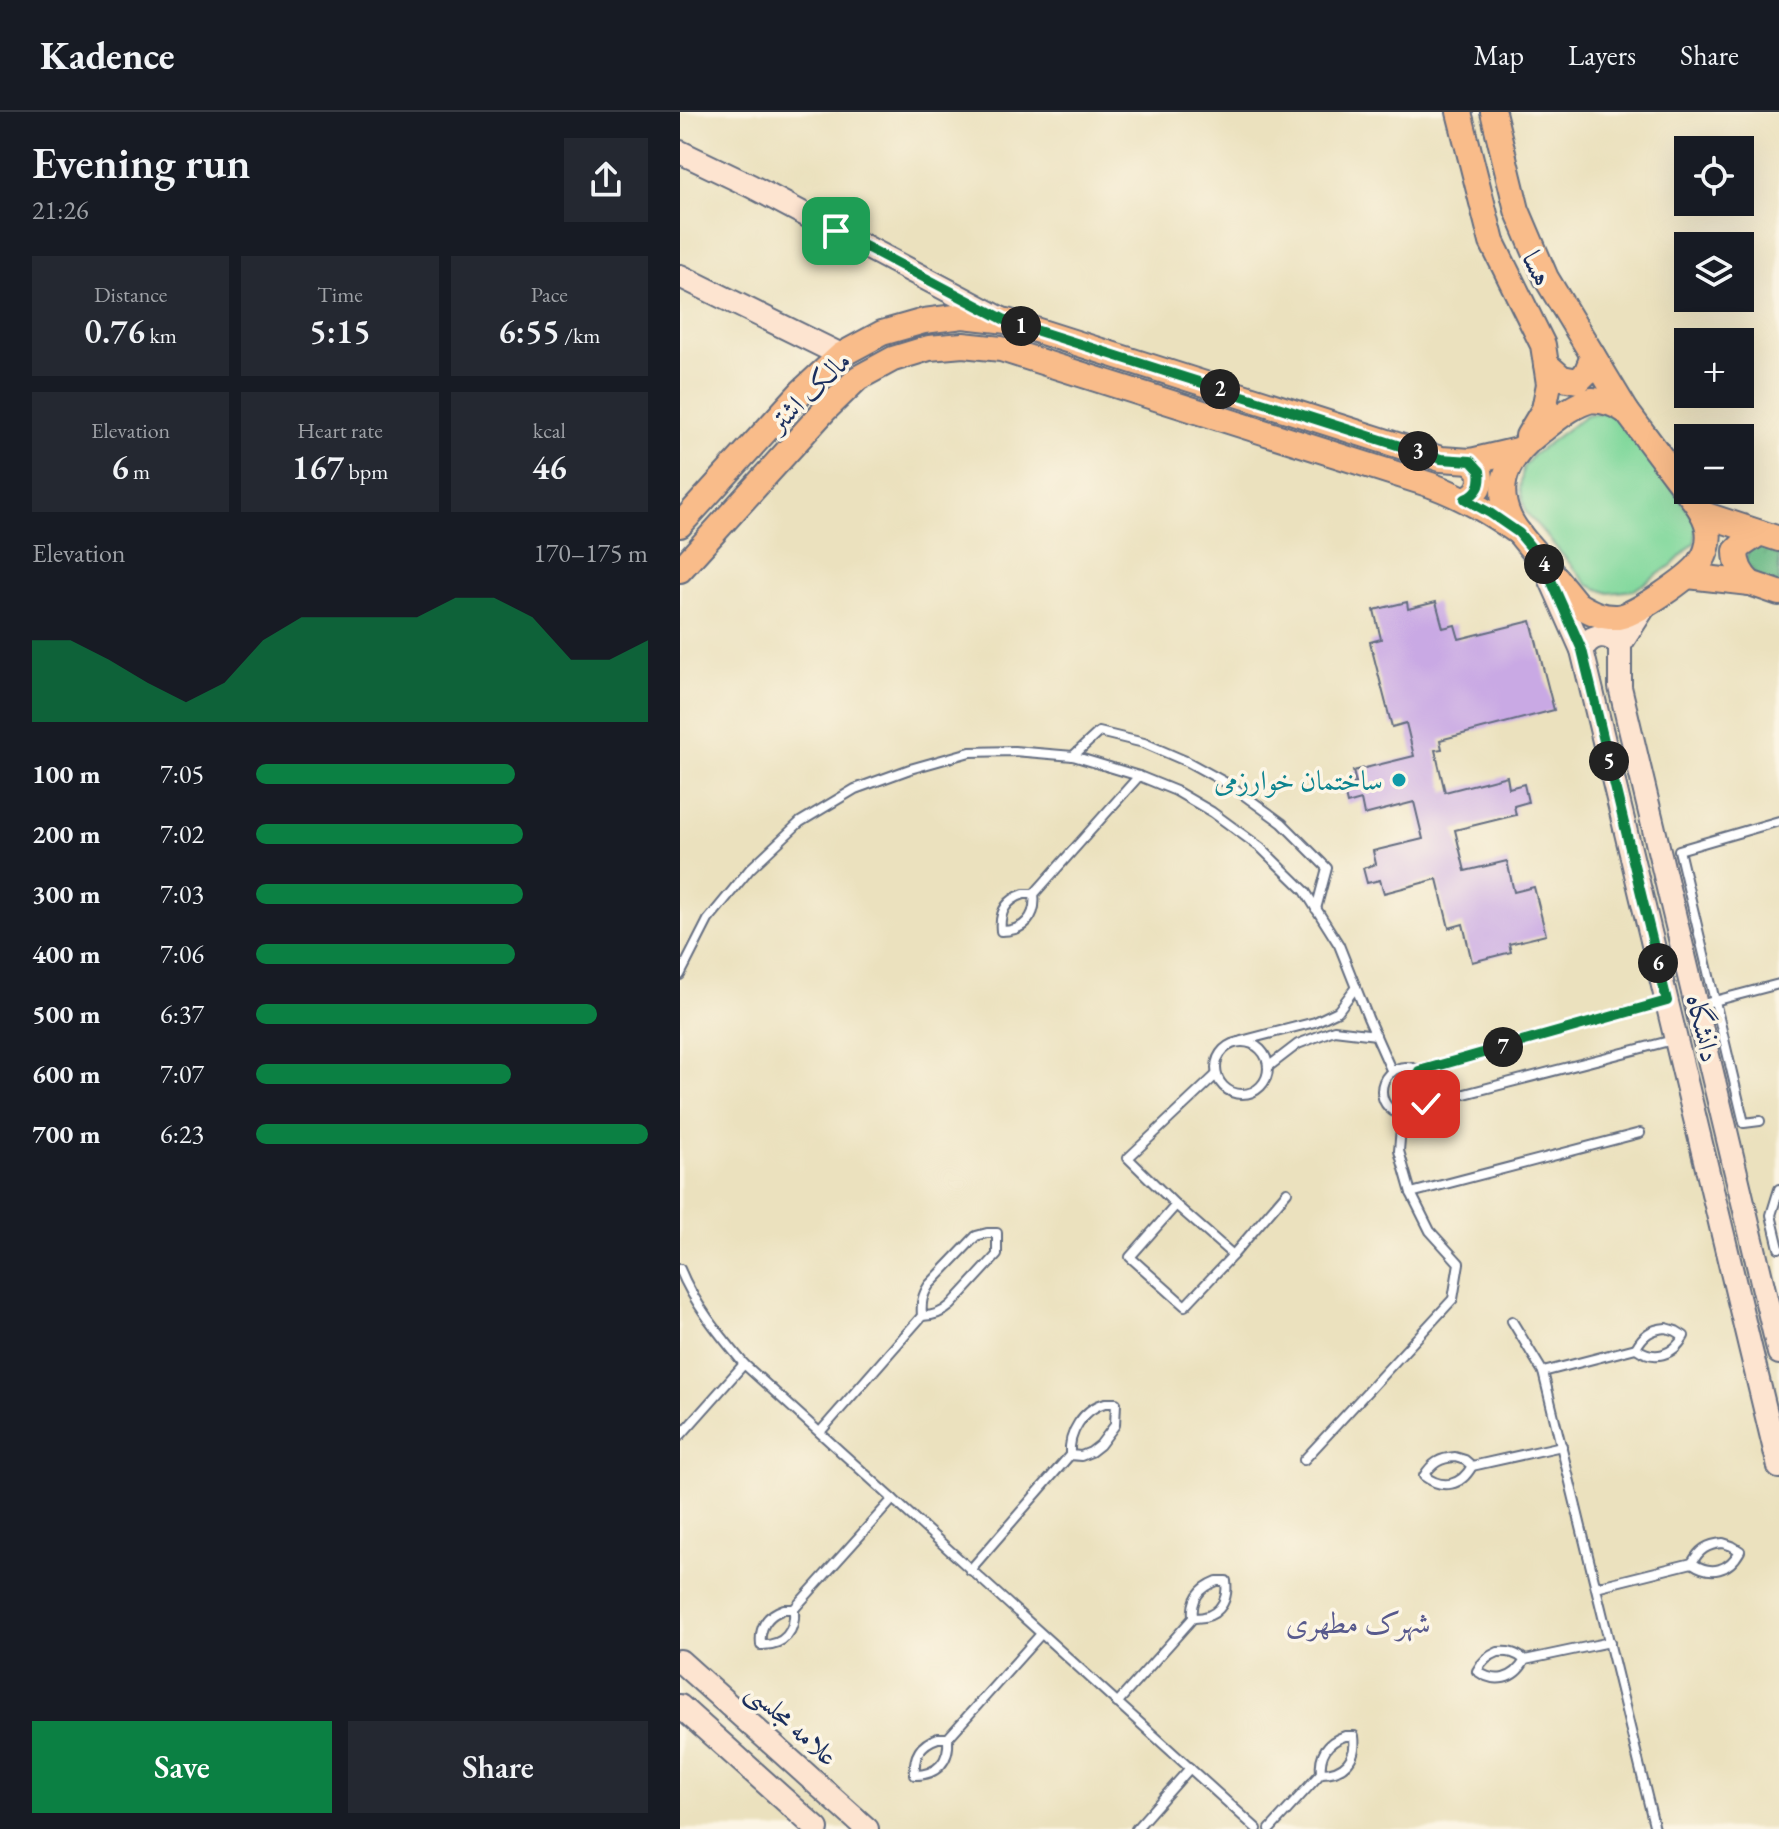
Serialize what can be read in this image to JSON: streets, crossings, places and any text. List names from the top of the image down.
{
  "streets": {
    "main road": [
      "هسا",
      "مالک اشتر",
      "دانشگاه",
      "علامه مجلسی"
    ]
  },
  "crossings": [
    ["هسا", "مالک اشتر"],
    ["هسا", "دانشگاه"],
    ["مالک اشتر", "دانشگاه"]
  ],
  "districts": ["شهرک مطهری"],
  "places": ["ساختمان خوارزمی"],
  "page": {
    "header": "Kadence",
    "nav": ["Map", "Layers", "Share"],
    "heading": ["Evening run", "21:26"],
    "map_buttons": ["+", "−"],
    "stats": [
      ["Distance", "0.76 km"],
      ["Time", "5:15"],
      ["Pace", "6:55 /km"],
      ["Elevation", "6 m"],
      ["Heart rate", "167 bpm"],
      ["kcal", "46"]
    ],
    "pins": [
      "1",
      "2",
      "3",
      "4",
      "5",
      "6",
      "7"
    ],
    "chart": ["Elevation", "170–175 m"],
    "list": [
      {
        "name": "100 m",
        "note": "7:05"
      },
      {
        "name": "200 m",
        "note": "7:02"
      },
      {
        "name": "300 m",
        "note": "7:03"
      },
      {
        "name": "400 m",
        "note": "7:06"
      },
      {
        "name": "500 m",
        "note": "6:37"
      },
      {
        "name": "600 m",
        "note": "7:07"
      },
      {
        "name": "700 m",
        "note": "6:23"
      }
    ],
    "buttons": ["Save", "Share"]
  }
}
